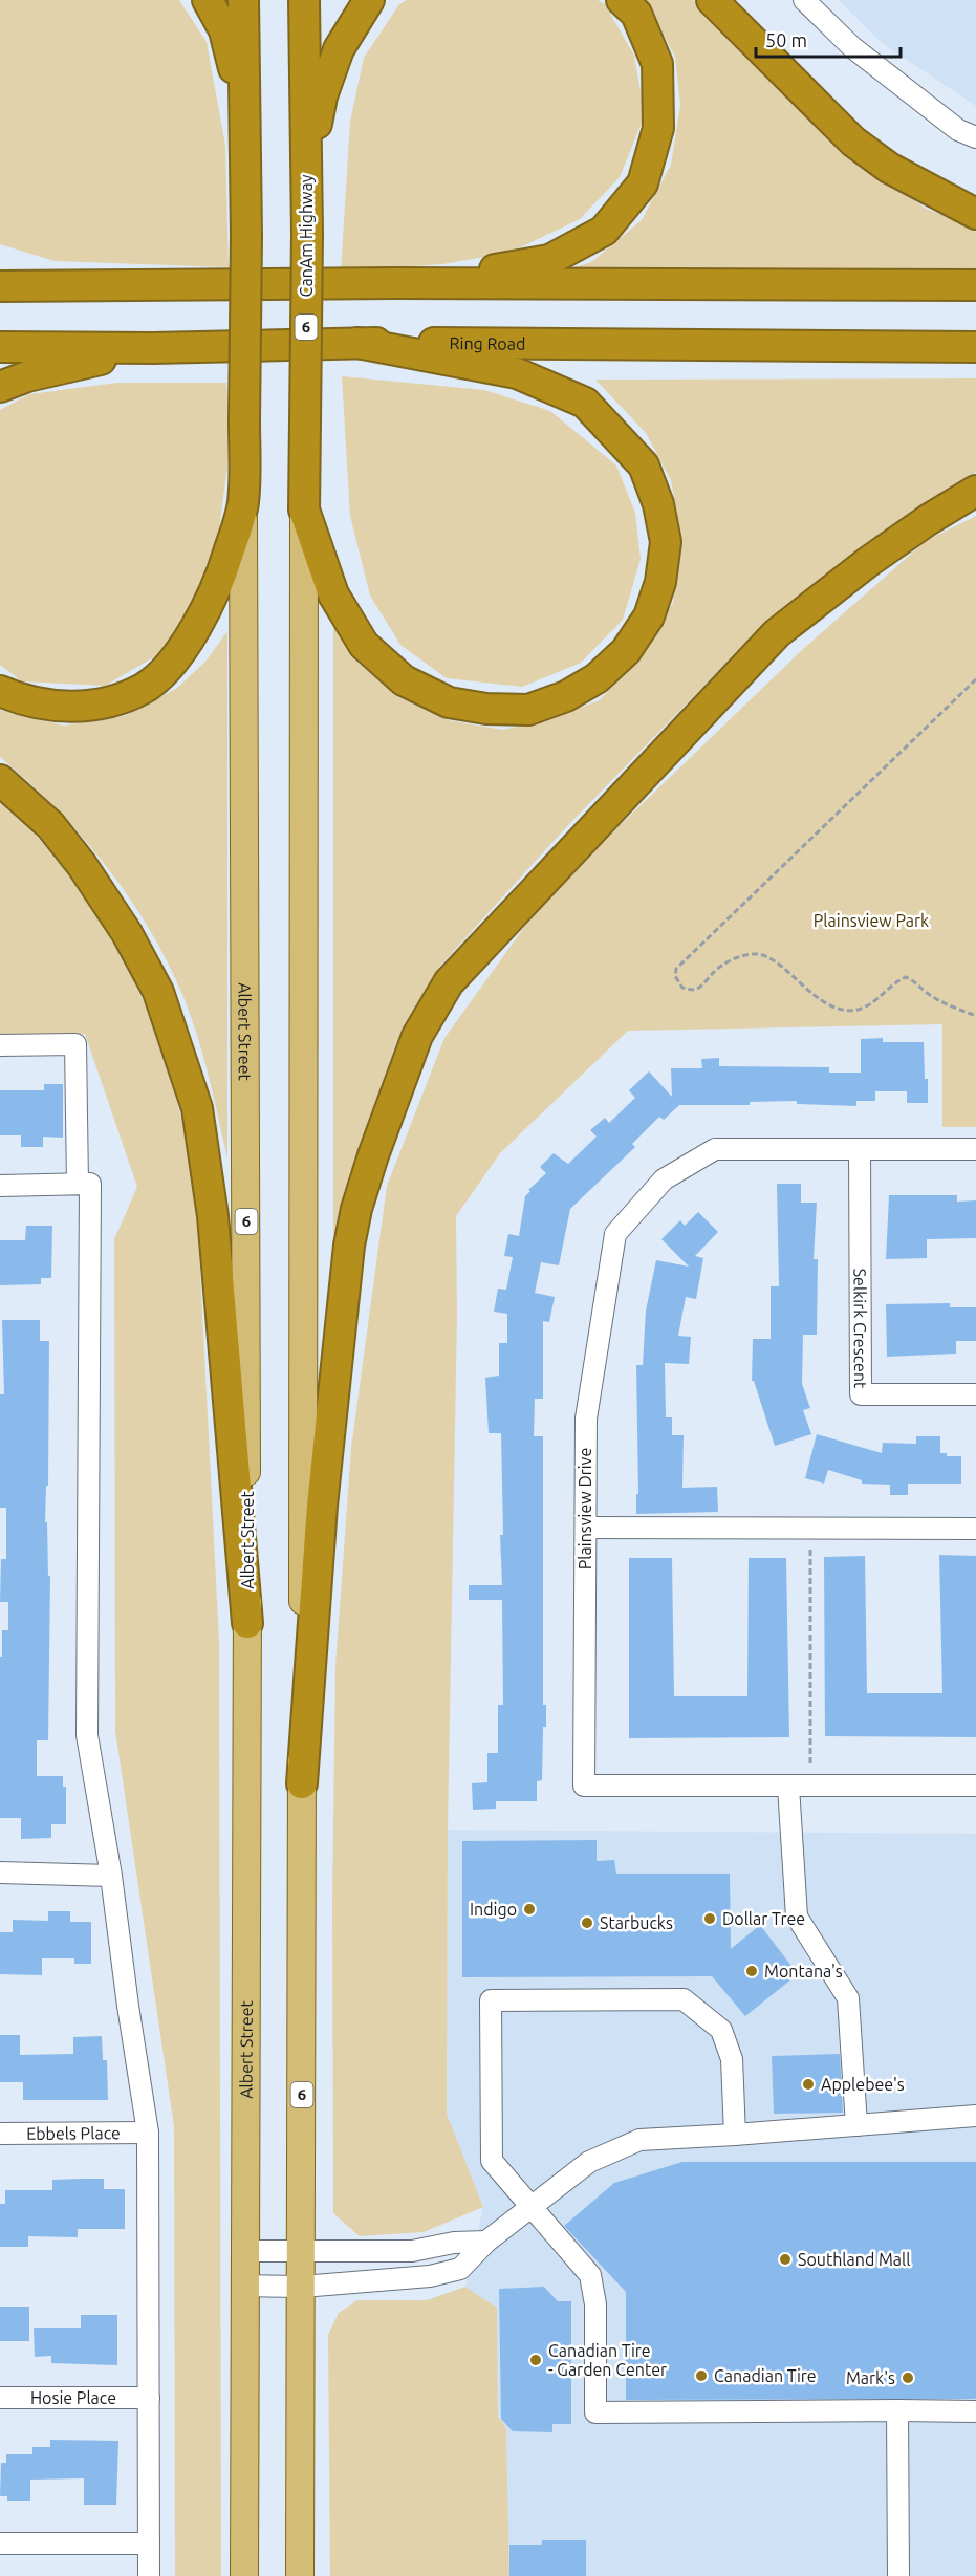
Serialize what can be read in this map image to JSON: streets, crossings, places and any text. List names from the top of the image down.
{
  "streets": {
    "highway": ["CanAm Highway", "6", "Ring Road"],
    "main road": ["Albert Street"],
    "street": [
      "Selkirk Crescent",
      "Plainsview Drive",
      "Ebbels Place",
      "Hosie Place"
    ]
  },
  "crossings": [
    ["CanAm Highway", "6"],
    ["CanAm Highway", "Ring Road"],
    ["6", "Albert Street"],
    ["Selkirk Crescent", "Plainsview Drive"]
  ],
  "parks": ["Plainsview Park"],
  "places": [
    "Indigo",
    "Dollar Tree",
    "Starbucks",
    "Montana's",
    "Applebee's",
    "Southland Mall",
    "Canadian Tire - Garden Center",
    "Canadian Tire",
    "Mark's"
  ],
  "scale_bar": "50 m"
}
